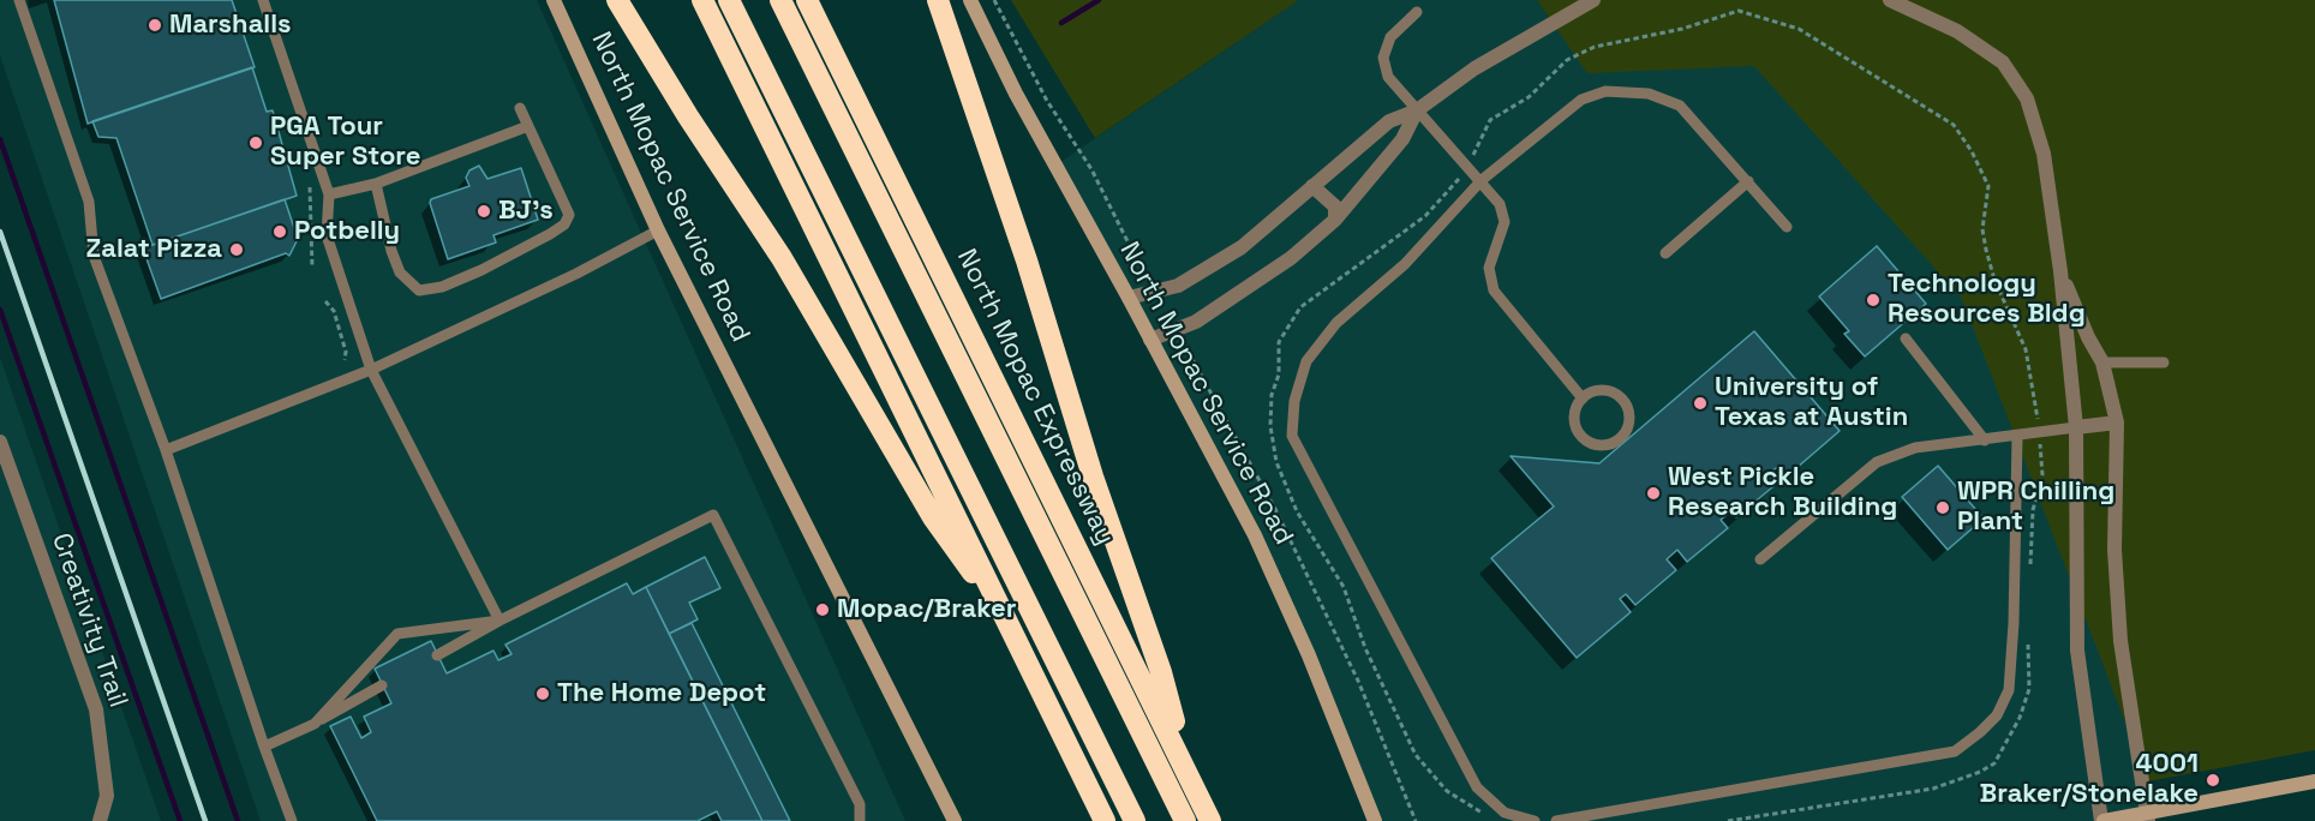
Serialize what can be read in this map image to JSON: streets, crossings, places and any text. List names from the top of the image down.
{
  "streets": {
    "highway": ["North Mopac Expressway"],
    "main road": ["North Mopac Service Road"],
    "street": ["Creativity Trail"]
  },
  "places": [
    "Marshalls",
    "PGA Tour Super Store",
    "BJ's",
    "Potbelly",
    "Zalat Pizza",
    "Technology Resources Bldg",
    "University of Texas at Austin",
    "West Pickle Research Building",
    "WPR Chilling Plant",
    "Mopac/Braker",
    "The Home Depot",
    "4001 Braker/Stonelake"
  ]
}
